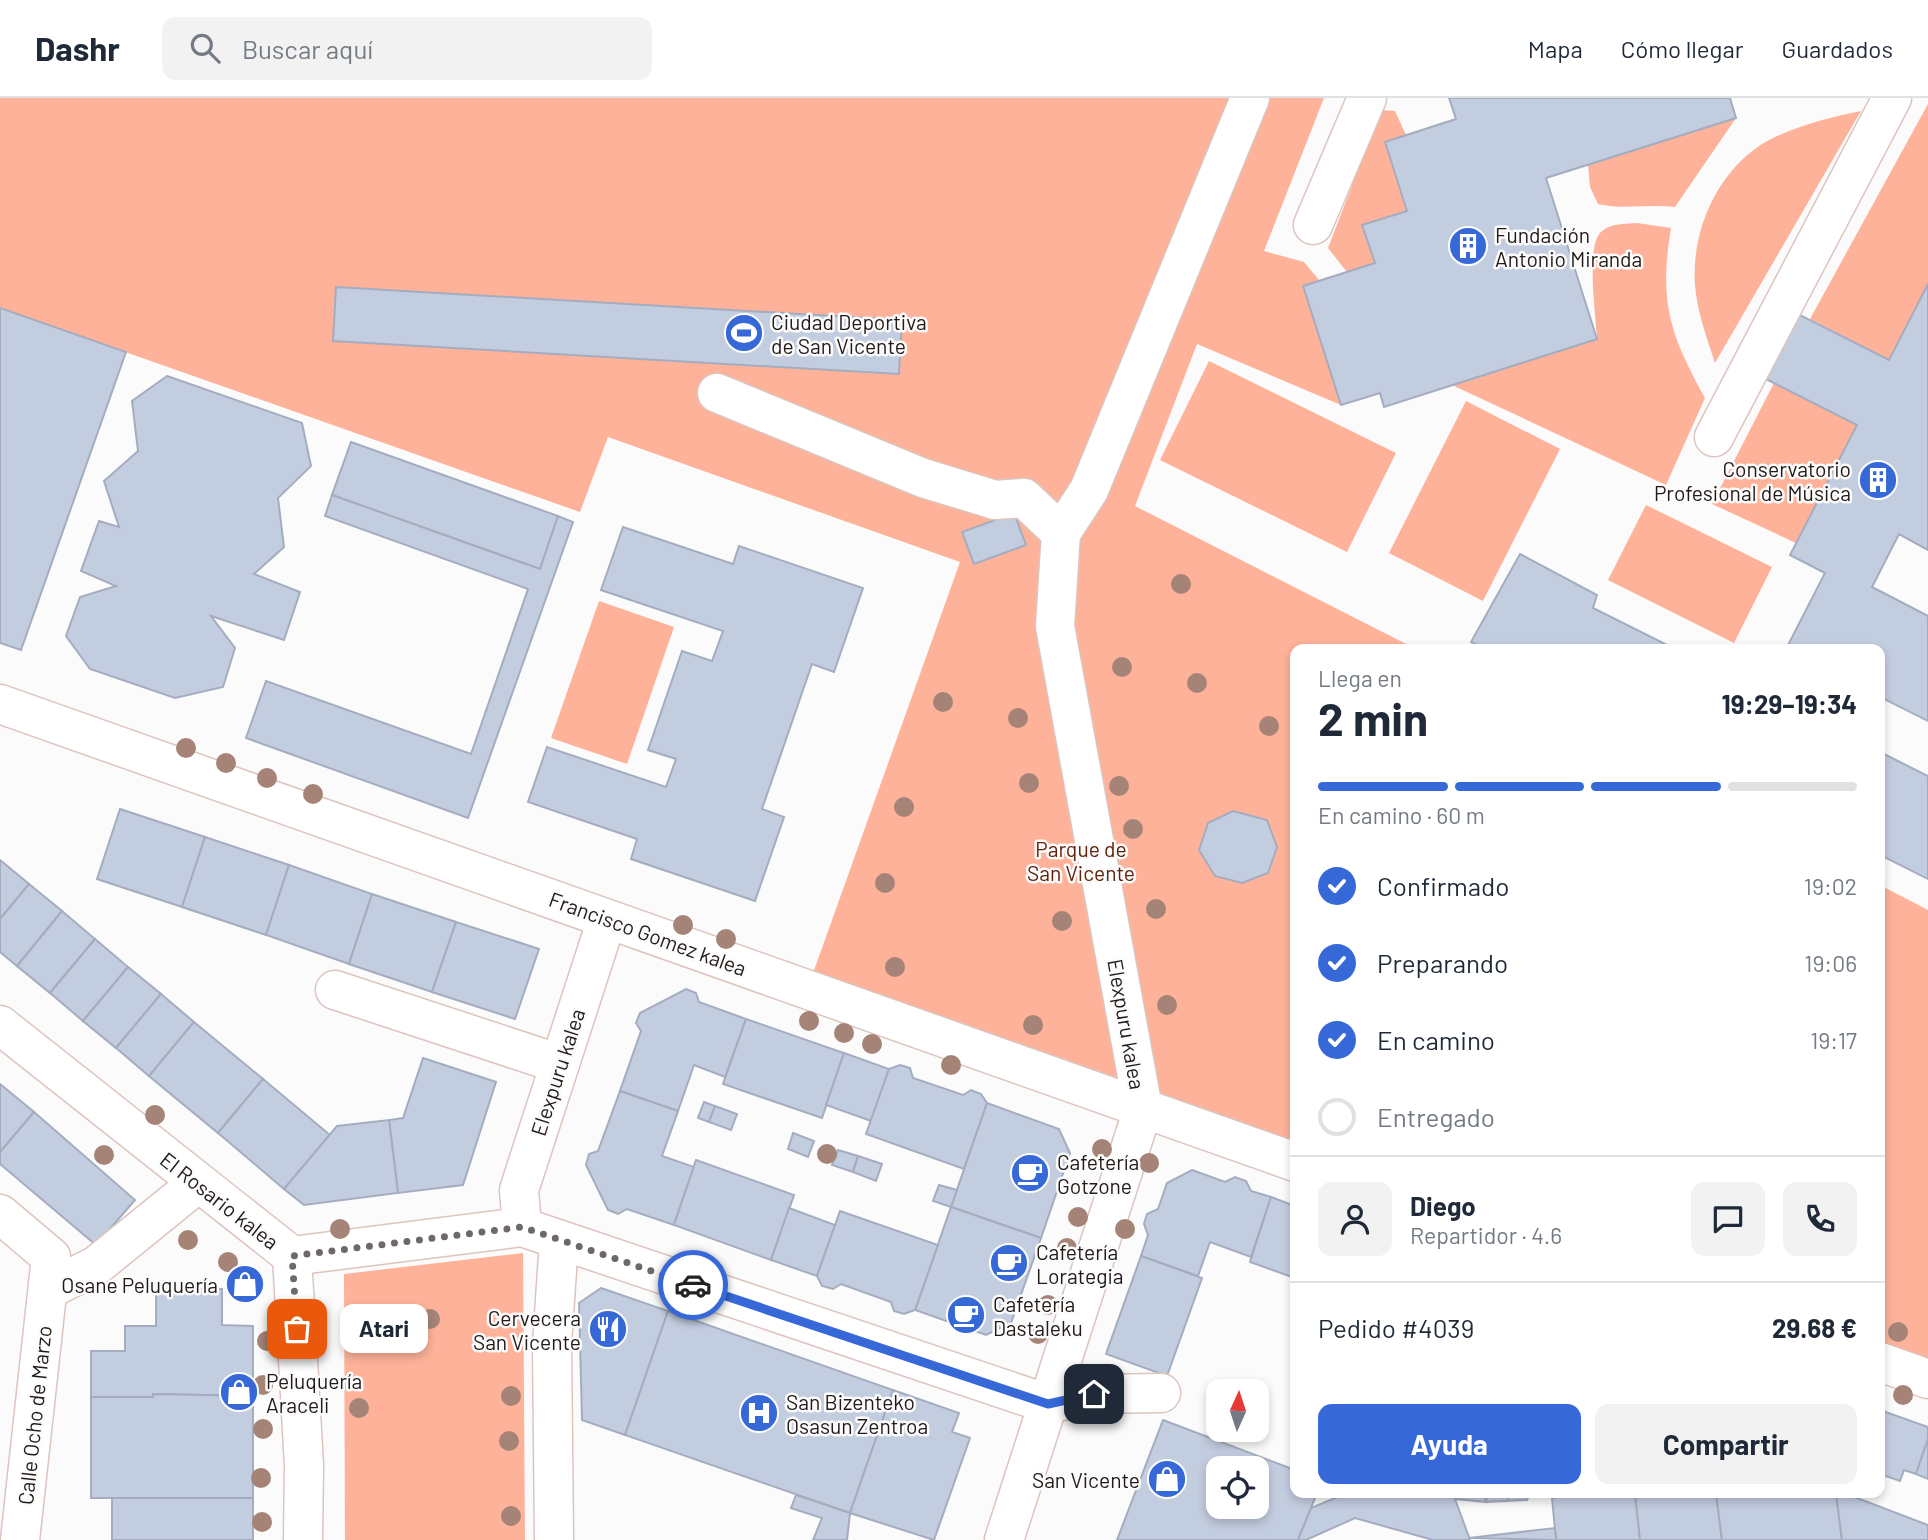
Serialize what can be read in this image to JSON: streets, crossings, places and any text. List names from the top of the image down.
{
  "streets": {
    "street": [
      "Francisco Gomez kalea",
      "Elexpuru kalea",
      "El Rosario kalea",
      "Calle Ocho de Marzo"
    ]
  },
  "crossings": [
    ["Francisco Gomez kalea", "Elexpuru kalea"],
    ["Elexpuru kalea", "El Rosario kalea"]
  ],
  "parks": ["Parque de San Vicente"],
  "places": {
    "building": ["Fundación Antonio Miranda", "Conservatorio Profesional de Música"],
    "sports": ["Ciudad Deportiva de San Vicente"],
    "cafe": ["Cafetería Gotzone", "Cafetería Lorategia", "Cafetería Dastaleku"],
    "shop": ["Osane Peluquería", "Peluquería Araceli", "San Vicente"],
    "other": ["Atari"],
    "restaurant": ["Cervecera San Vicente"],
    "hospital": ["San Bizenteko Osasun Zentroa"]
  },
  "north": "top",
  "page": {
    "header": "Dashr",
    "search": "Buscar aquí",
    "nav": ["Mapa", "Cómo llegar", "Guardados"],
    "heading": ["2 min", "Llega en", "19:29–19:34"],
    "panel": [
      "Diego",
      "Repartidor · 4.6",
      "Pedido #4039",
      "29.68 €"
    ],
    "bar": "En camino · 60 m",
    "list": [
      ["Confirmado", "19:02"],
      ["Preparando", "19:06"],
      ["En camino", "19:17"],
      "Entregado"
    ],
    "bubble": "Atari",
    "buttons": ["Ayuda", "Compartir"]
  }
}
